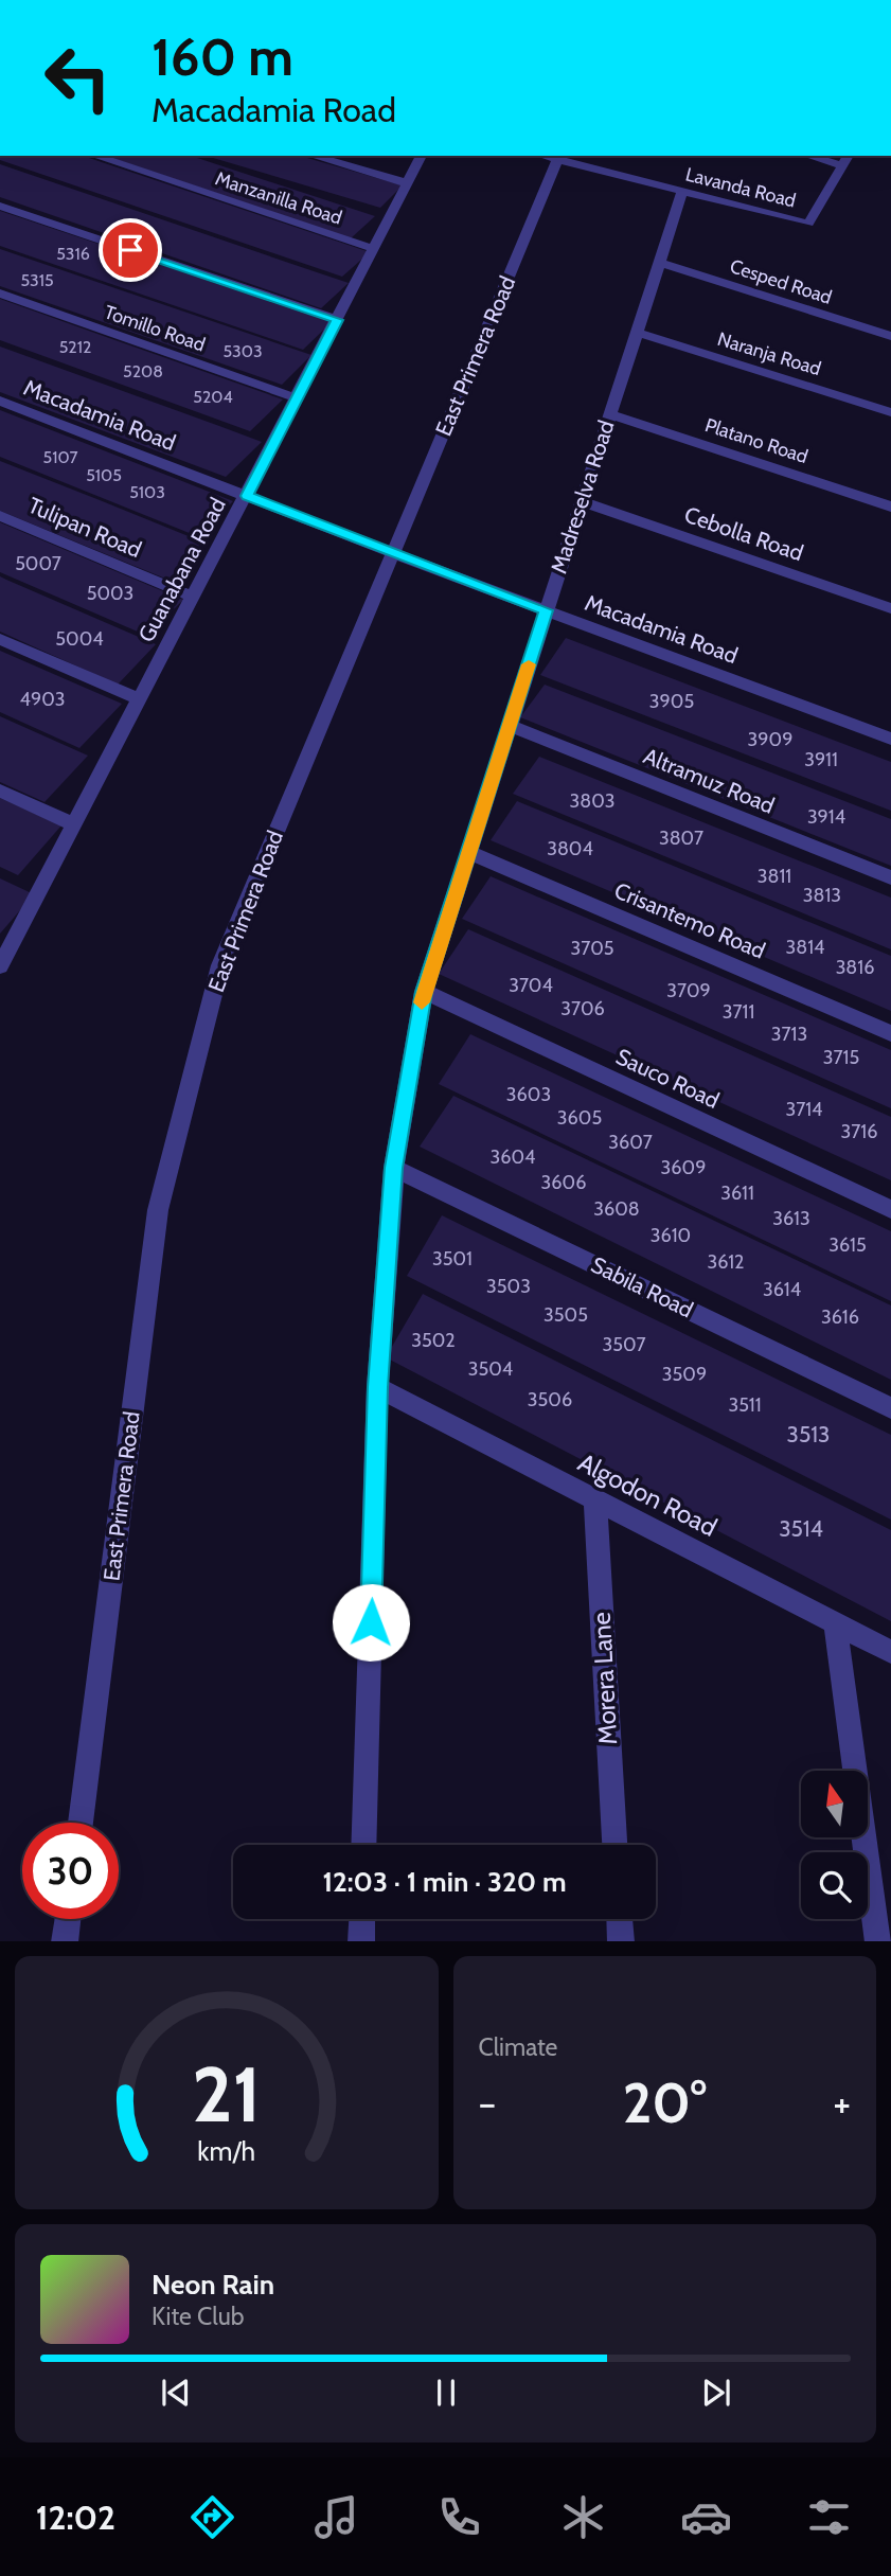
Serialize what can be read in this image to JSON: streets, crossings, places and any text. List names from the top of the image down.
{
  "streets": {
    "street": [
      "Lavanda Road",
      "Manzanilla Road",
      "Cesped Road",
      "Tomillo Road",
      "Naranja Road",
      "East Primera Road",
      "Macadamia Road",
      "Platano Road",
      "Madreselva Road",
      "Tulipan Road",
      "Cebolla Road",
      "Guanabana Road",
      "Altramuz Road",
      "Crisantemo Road",
      "Sauco Road",
      "Sabila Road",
      "Algodon Road",
      "Morera Lane"
    ]
  },
  "crossings": [
    ["Lavanda Road", "East Primera Road"],
    ["Lavanda Road", "Madreselva Road"],
    ["Manzanilla Road", "Guanabana Road"],
    ["Cesped Road", "Madreselva Road"],
    ["Tomillo Road", "Guanabana Road"],
    ["Naranja Road", "Madreselva Road"],
    ["East Primera Road", "Macadamia Road"],
    ["Macadamia Road", "Madreselva Road"],
    ["Macadamia Road", "Guanabana Road"],
    ["Platano Road", "Madreselva Road"],
    ["Madreselva Road", "Cebolla Road"],
    ["Madreselva Road", "Altramuz Road"],
    ["Madreselva Road", "Crisantemo Road"],
    ["Madreselva Road", "Sauco Road"],
    ["Madreselva Road", "Sabila Road"],
    ["Madreselva Road", "Algodon Road"],
    ["Tulipan Road", "Guanabana Road"],
    ["Algodon Road", "Morera Lane"]
  ],
  "house_numbers": [
    "5316",
    "5315",
    "5212",
    "5303",
    "5208",
    "5204",
    "5107",
    "5105",
    "5103",
    "5007",
    "5003",
    "5004",
    "4903",
    "3905",
    "3909",
    "3911",
    "3803",
    "3914",
    "3807",
    "3804",
    "3811",
    "3813",
    "3814",
    "3705",
    "3816",
    "3704",
    "3709",
    "3706",
    "3711",
    "3713",
    "3715",
    "3603",
    "3714",
    "3605",
    "3716",
    "3607",
    "3604",
    "3609",
    "3606",
    "3611",
    "3608",
    "3613",
    "3610",
    "3615",
    "3501",
    "3612",
    "3503",
    "3614",
    "3505",
    "3616",
    "3502",
    "3507",
    "3504",
    "3509",
    "3506",
    "3511",
    "3513",
    "3514"
  ],
  "north": "top",
  "page": {
    "turn": ["160 m", "Macadamia Road"],
    "limit": "30",
    "trip": "12:03 · 1 min · 320 m",
    "tile": "Climate",
    "heat": ["−", "20°", "+"],
    "song": ["Neon Rain", "Kite Club"],
    "tabs": "12:02",
    "gauge": ["21", "km/h"]
  }
}
